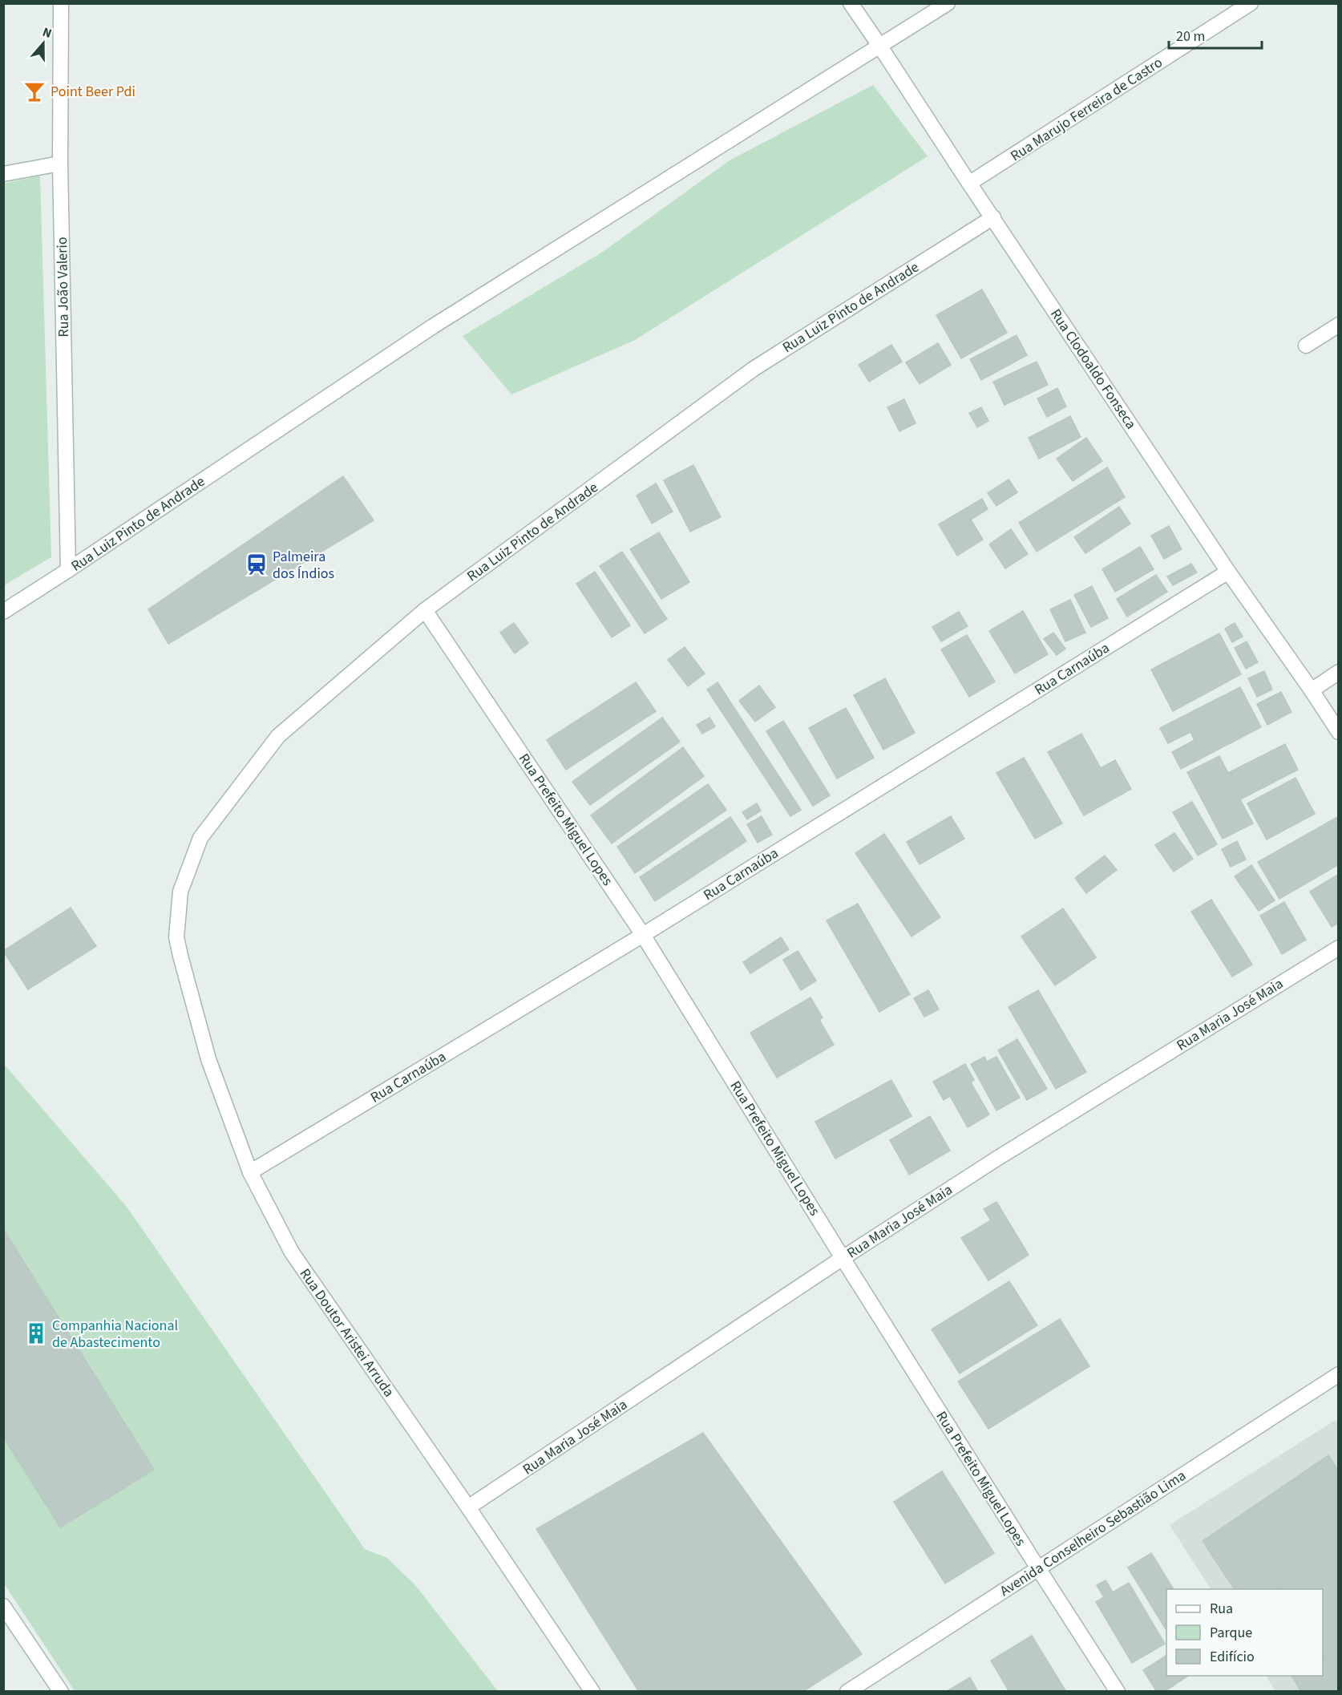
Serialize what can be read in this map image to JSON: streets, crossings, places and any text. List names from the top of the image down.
{
  "streets": {
    "street": [
      "Rua Marujo Ferreira de Castro",
      "Rua João Valerio",
      "Rua Luiz Pinto de Andrade",
      "Rua Clodoaldo Fonseca",
      "Rua Carnaúba",
      "Rua Prefeito Miguel Lopes",
      "Rua Maria José Maia",
      "Rua Doutor Aristei Arruda",
      "Avenida Conselheiro Sebastião Lima"
    ]
  },
  "crossings": [
    ["Rua Marujo Ferreira de Castro", "Rua Clodoaldo Fonseca"],
    ["Rua João Valerio", "Rua Luiz Pinto de Andrade"],
    ["Rua Luiz Pinto de Andrade", "Rua Clodoaldo Fonseca"],
    ["Rua Luiz Pinto de Andrade", "Rua Prefeito Miguel Lopes"],
    ["Rua Luiz Pinto de Andrade", "Rua Doutor Aristei Arruda"],
    ["Rua Clodoaldo Fonseca", "Rua Carnaúba"],
    ["Rua Carnaúba", "Rua Prefeito Miguel Lopes"],
    ["Rua Carnaúba", "Rua Doutor Aristei Arruda"],
    ["Rua Prefeito Miguel Lopes", "Rua Maria José Maia"],
    ["Rua Prefeito Miguel Lopes", "Avenida Conselheiro Sebastião Lima"],
    ["Rua Maria José Maia", "Rua Doutor Aristei Arruda"]
  ],
  "places": {
    "bar": ["Point Beer Pdi"],
    "station": ["Palmeira dos Índios"],
    "building": ["Companhia Nacional de Abastecimento"]
  },
  "legend": ["Rua", "Parque", "Edifício"],
  "scale_bar": "20 m",
  "north": "top"
}
